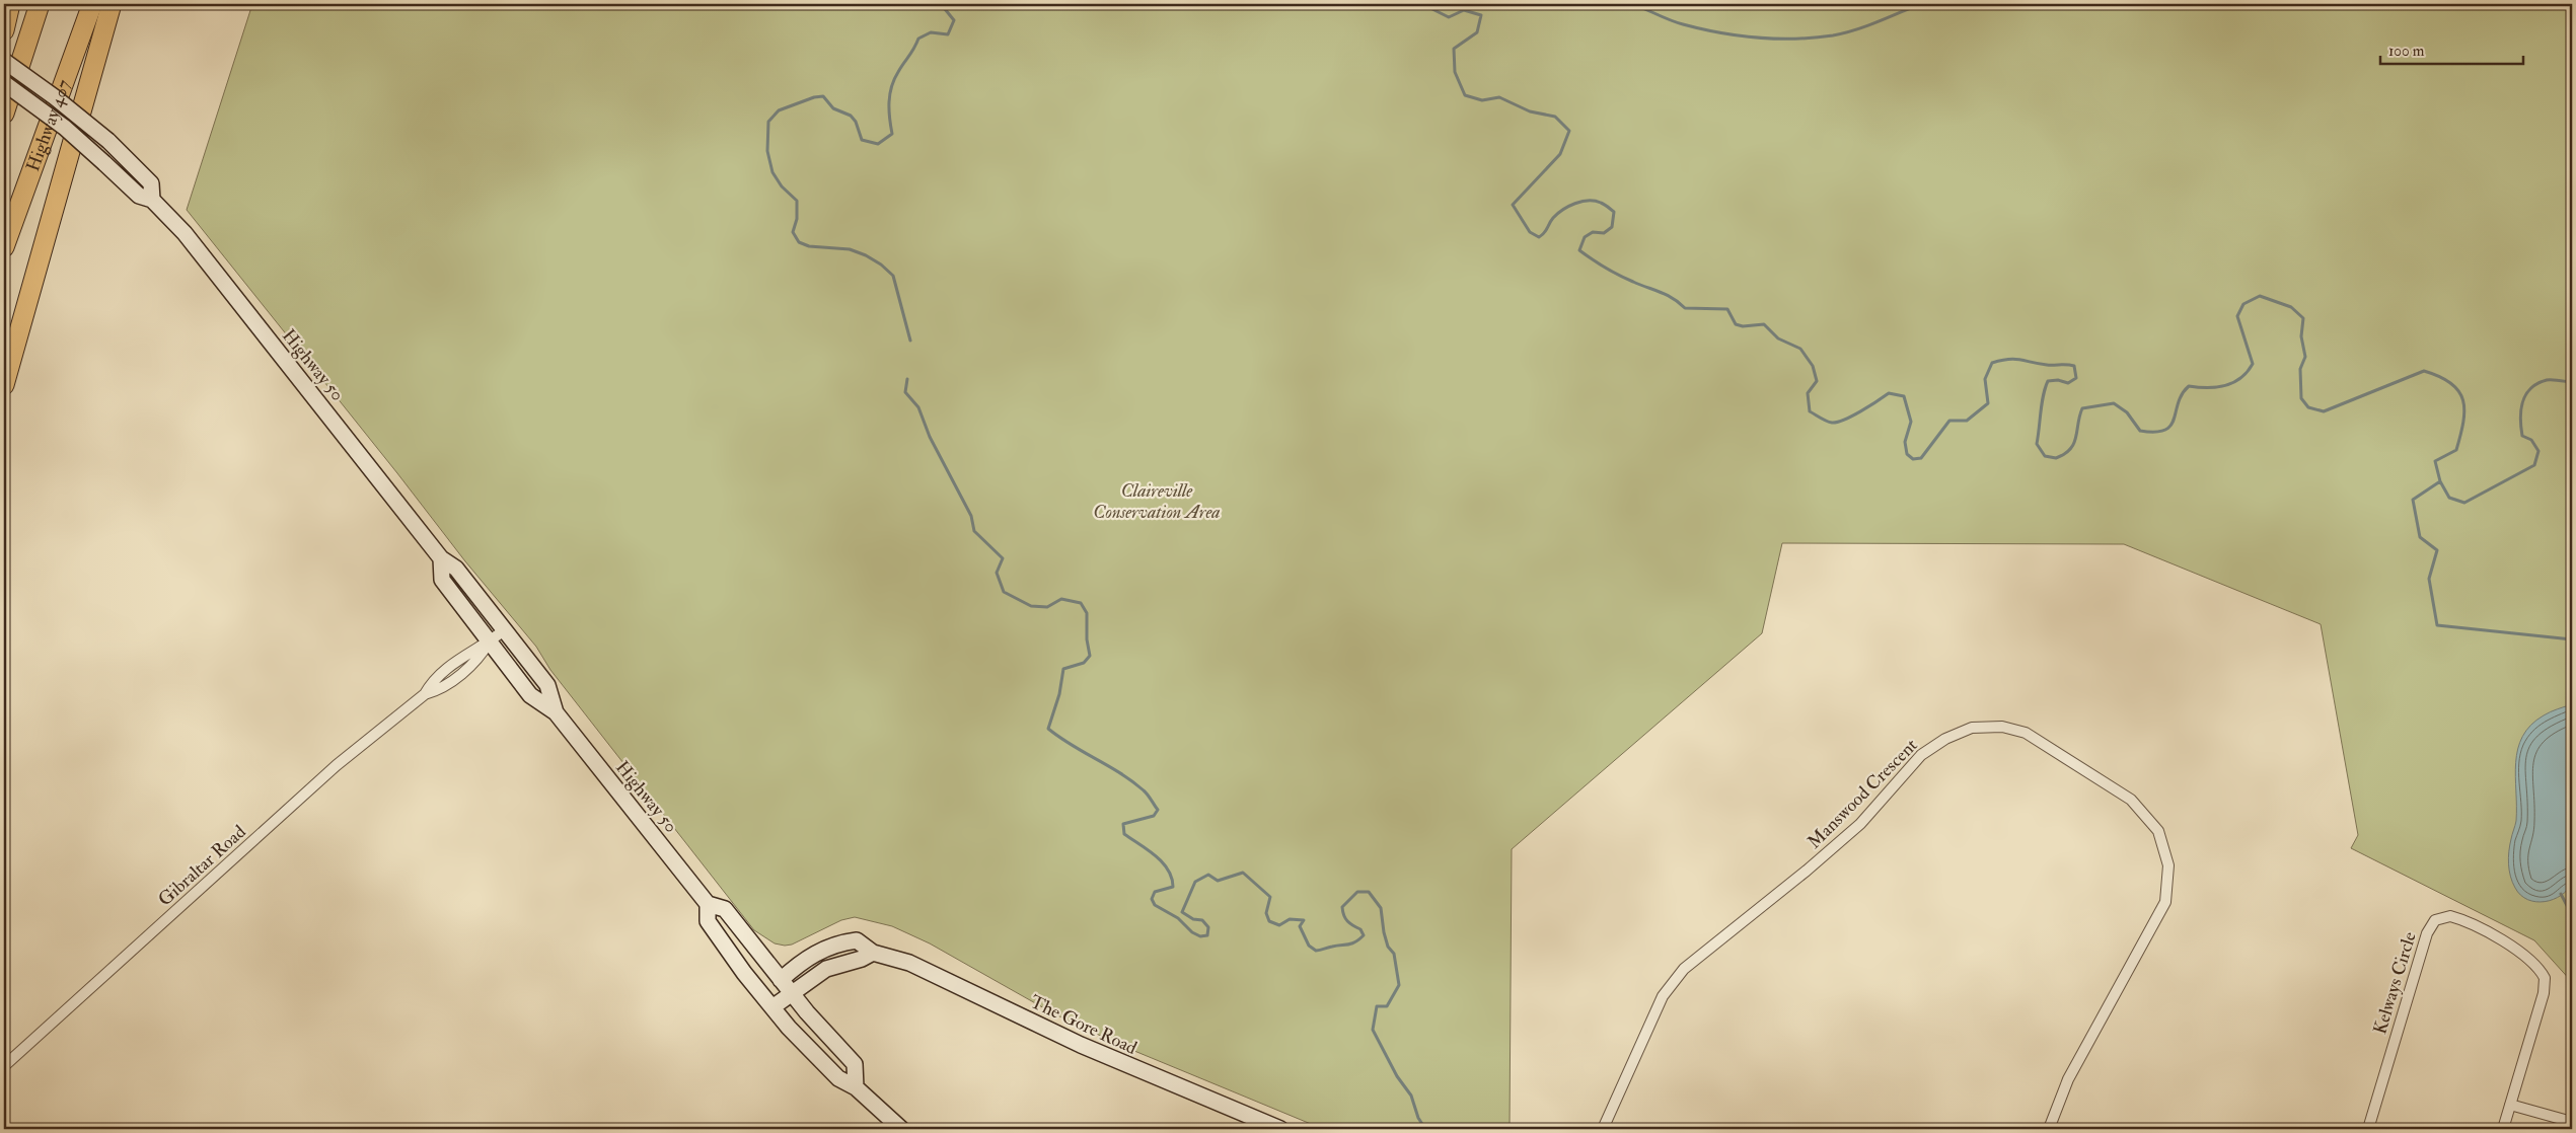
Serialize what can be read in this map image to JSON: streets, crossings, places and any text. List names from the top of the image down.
{
  "streets": {
    "highway": ["Highway 407"],
    "main road": ["Highway 50", "The Gore Road"],
    "street": ["Manswood Crescent", "Gibraltar Road", "Kelways Circle"]
  },
  "crossings": [
    ["Highway 50", "Gibraltar Road"],
    ["Highway 50", "The Gore Road"]
  ],
  "parks": ["Claireville Conservation Area"],
  "scale_bar": "100 m"
}
